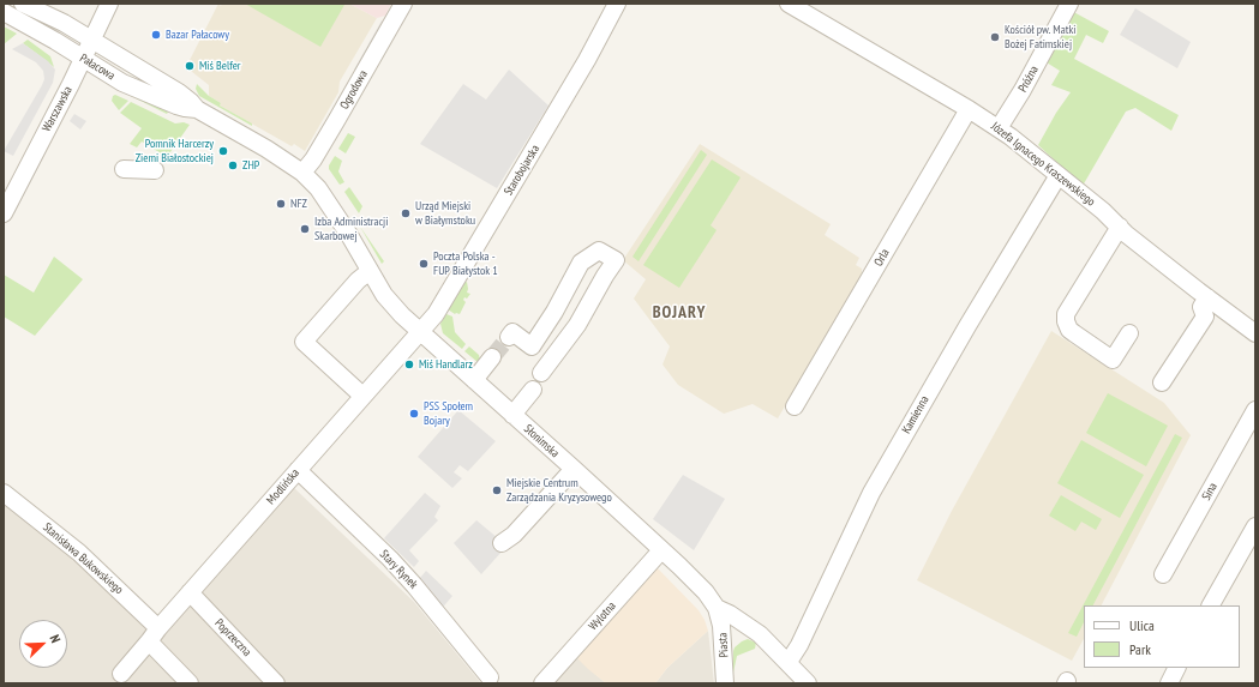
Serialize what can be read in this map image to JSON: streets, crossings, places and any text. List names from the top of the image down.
{
  "streets": {
    "street": [
      "Pałacowa",
      "Próżna",
      "Ogrodowa",
      "Warszawska",
      "Józefa Ignacego Kraszewskiego",
      "Starobojarska",
      "Orla",
      "Kamienna",
      "Słonimska",
      "Modlińska",
      "Sina",
      "Stanisława Bukowskiego",
      "Stary Rynek",
      "Wylotna",
      "Poprzeczna",
      "Piasta"
    ]
  },
  "crossings": [
    ["Pałacowa", "Ogrodowa"],
    ["Pałacowa", "Warszawska"],
    ["Pałacowa", "Słonimska"],
    ["Próżna", "Józefa Ignacego Kraszewskiego"],
    ["Ogrodowa", "Słonimska"],
    ["Józefa Ignacego Kraszewskiego", "Orla"],
    ["Józefa Ignacego Kraszewskiego", "Kamienna"],
    ["Starobojarska", "Słonimska"],
    ["Starobojarska", "Modlińska"],
    ["Kamienna", "Słonimska"],
    ["Słonimska", "Modlińska"],
    ["Słonimska", "Wylotna"],
    ["Słonimska", "Piasta"],
    ["Modlińska", "Stanisława Bukowskiego"],
    ["Modlińska", "Stary Rynek"],
    ["Modlińska", "Poprzeczna"]
  ],
  "districts": ["BOJARY"],
  "places": [
    "Bazar Pałacowy",
    "Kościół pw. Matki Bożej Fatimskiej",
    "Miś Belfer",
    "Pomnik Harcerzy Ziemi Białostockiej",
    "ZHP",
    "NFZ",
    "Urząd Miejski w Białymstoku",
    "Izba Administracji Skarbowej",
    "Poczta Polska - FUP Białystok 1",
    "Miś Handlarz",
    "PSS Społem Bojary",
    "Miejskie Centrum Zarządzania Kryzysowego"
  ],
  "legend": ["Ulica", "Park"],
  "north": "top right"
}
